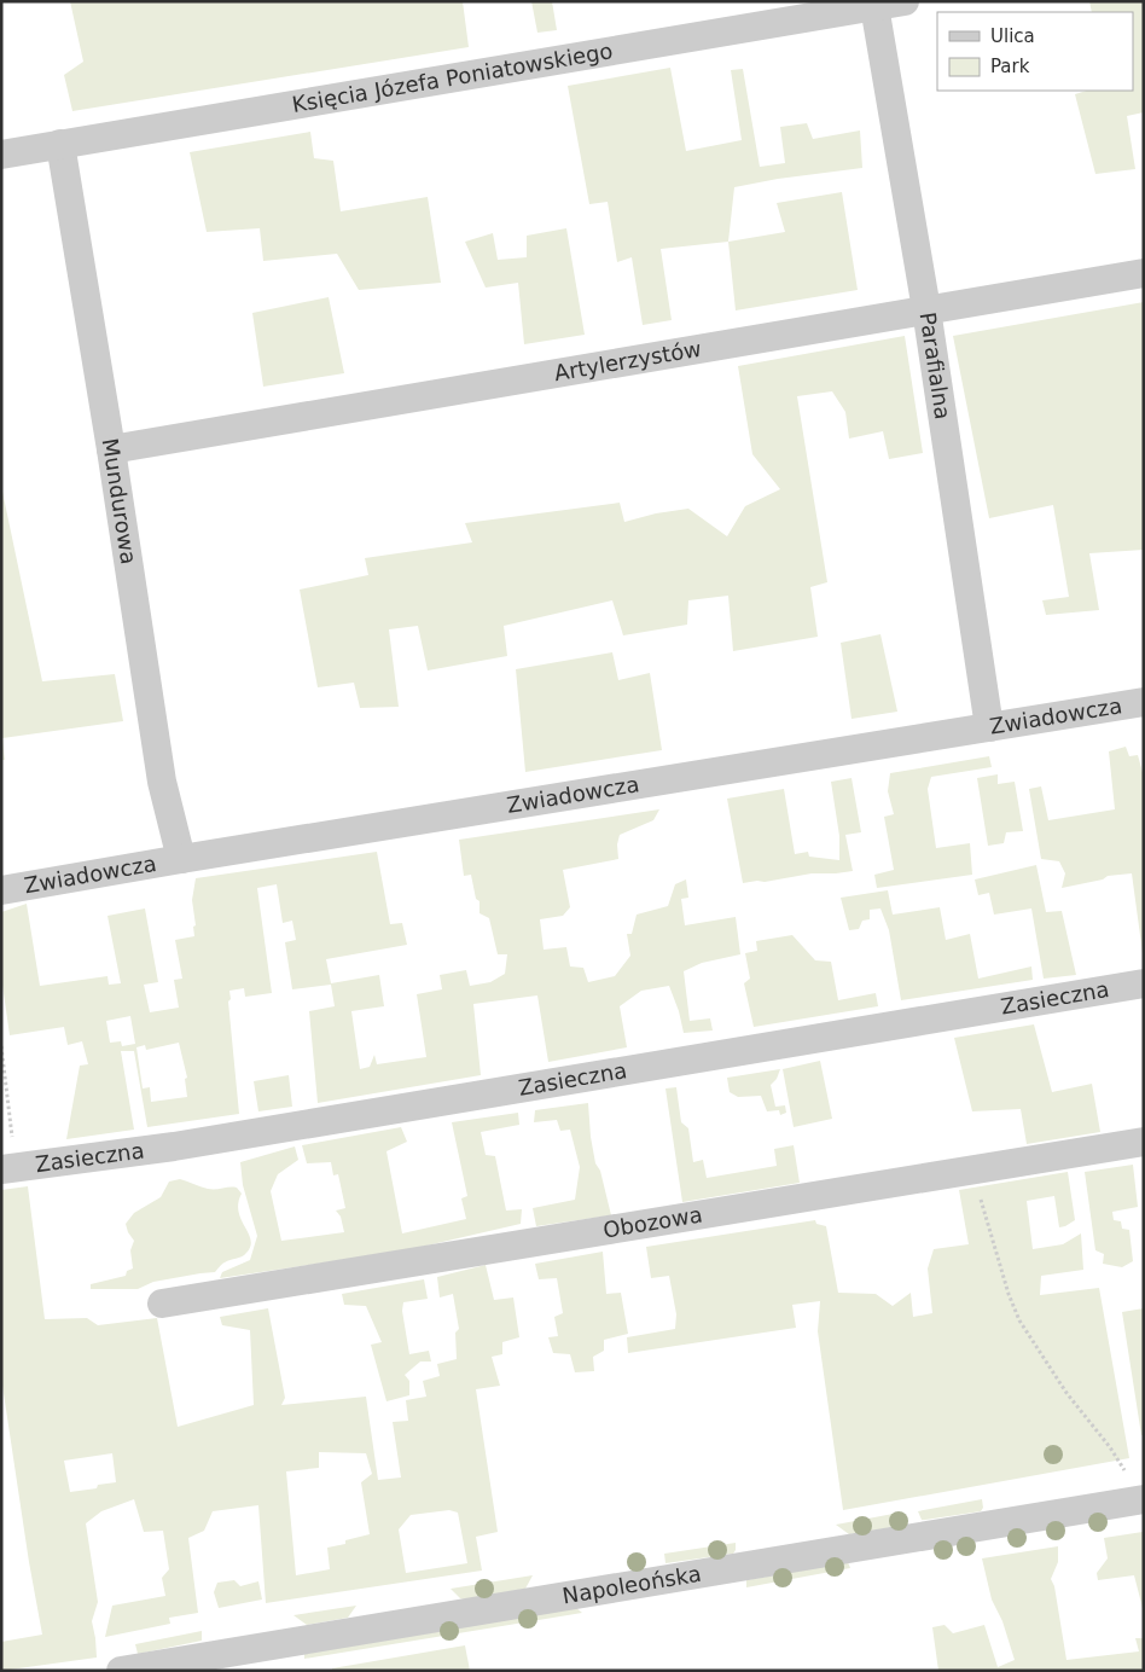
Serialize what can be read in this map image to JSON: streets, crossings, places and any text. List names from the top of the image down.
{
  "streets": {
    "street": [
      "Księcia Józefa Poniatowskiego",
      "Artylerzystów",
      "Parafialna",
      "Mundurowa",
      "Zwiadowcza",
      "Zasieczna",
      "Obozowa",
      "Napoleońska"
    ]
  },
  "crossings": [
    ["Księcia Józefa Poniatowskiego", "Parafialna"],
    ["Księcia Józefa Poniatowskiego", "Mundurowa"],
    ["Artylerzystów", "Parafialna"],
    ["Artylerzystów", "Mundurowa"],
    ["Parafialna", "Zwiadowcza"],
    ["Mundurowa", "Zwiadowcza"]
  ],
  "legend": ["Ulica", "Park"]
}
